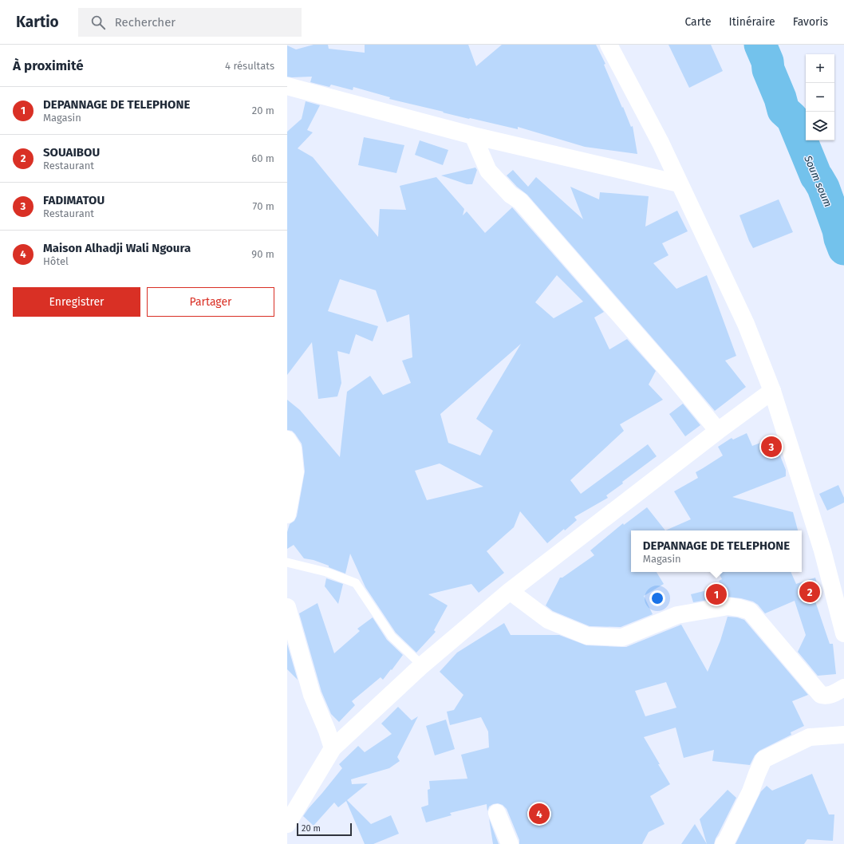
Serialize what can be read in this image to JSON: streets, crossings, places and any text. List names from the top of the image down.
{
  "water": ["Soum soum"],
  "scale_bar": "20 m",
  "page": {
    "header": "Kartio",
    "search": "Rechercher",
    "nav": ["Carte", "Itinéraire", "Favoris"],
    "heading": ["À proximité", "4 résultats"],
    "map_buttons": ["+", "−"],
    "list": [
      {
        "mark": "1",
        "name": "DEPANNAGE DE TELEPHONE",
        "note": "Magasin",
        "value": "20 m"
      },
      {
        "mark": "2",
        "name": "SOUAIBOU",
        "note": "Restaurant",
        "value": "60 m"
      },
      {
        "mark": "3",
        "name": "FADIMATOU",
        "note": "Restaurant",
        "value": "70 m"
      },
      {
        "mark": "4",
        "name": "Maison Alhadji Wali Ngoura",
        "note": "Hôtel",
        "value": "90 m"
      }
    ],
    "buttons": ["Enregistrer", "Partager"],
    "pins": [
      "3",
      "2",
      "1",
      "4"
    ],
    "popup": ["DEPANNAGE DE TELEPHONE", "Magasin"],
    "scale": "20 m"
  }
}
